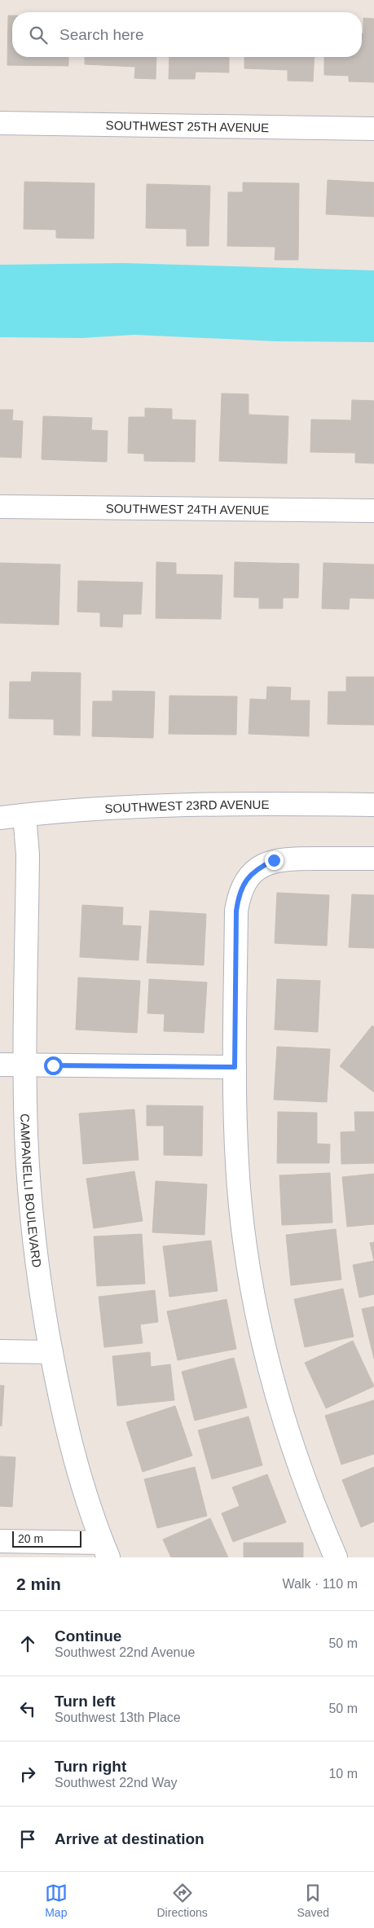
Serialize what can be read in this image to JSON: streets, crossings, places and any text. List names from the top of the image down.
{
  "streets": {
    "street": [
      "SOUTHWEST 25TH AVENUE",
      "SOUTHWEST 24TH AVENUE",
      "SOUTHWEST 23RD AVENUE",
      "CAMPANELLI BOULEVARD"
    ]
  },
  "crossings": [
    ["SOUTHWEST 23RD AVENUE", "CAMPANELLI BOULEVARD"]
  ],
  "scale_bar": "20 m",
  "page": {
    "search": "Search here",
    "scale": "20 m",
    "heading": ["2 min", "Walk · 110 m"],
    "list": [
      ["Continue", "Southwest 22nd Avenue", "50 m"],
      ["Turn left", "Southwest 13th Place", "50 m"],
      ["Turn right", "Southwest 22nd Way", "10 m"],
      "Arrive at destination"
    ],
    "nav": ["Map", "Directions", "Saved"]
  }
}
